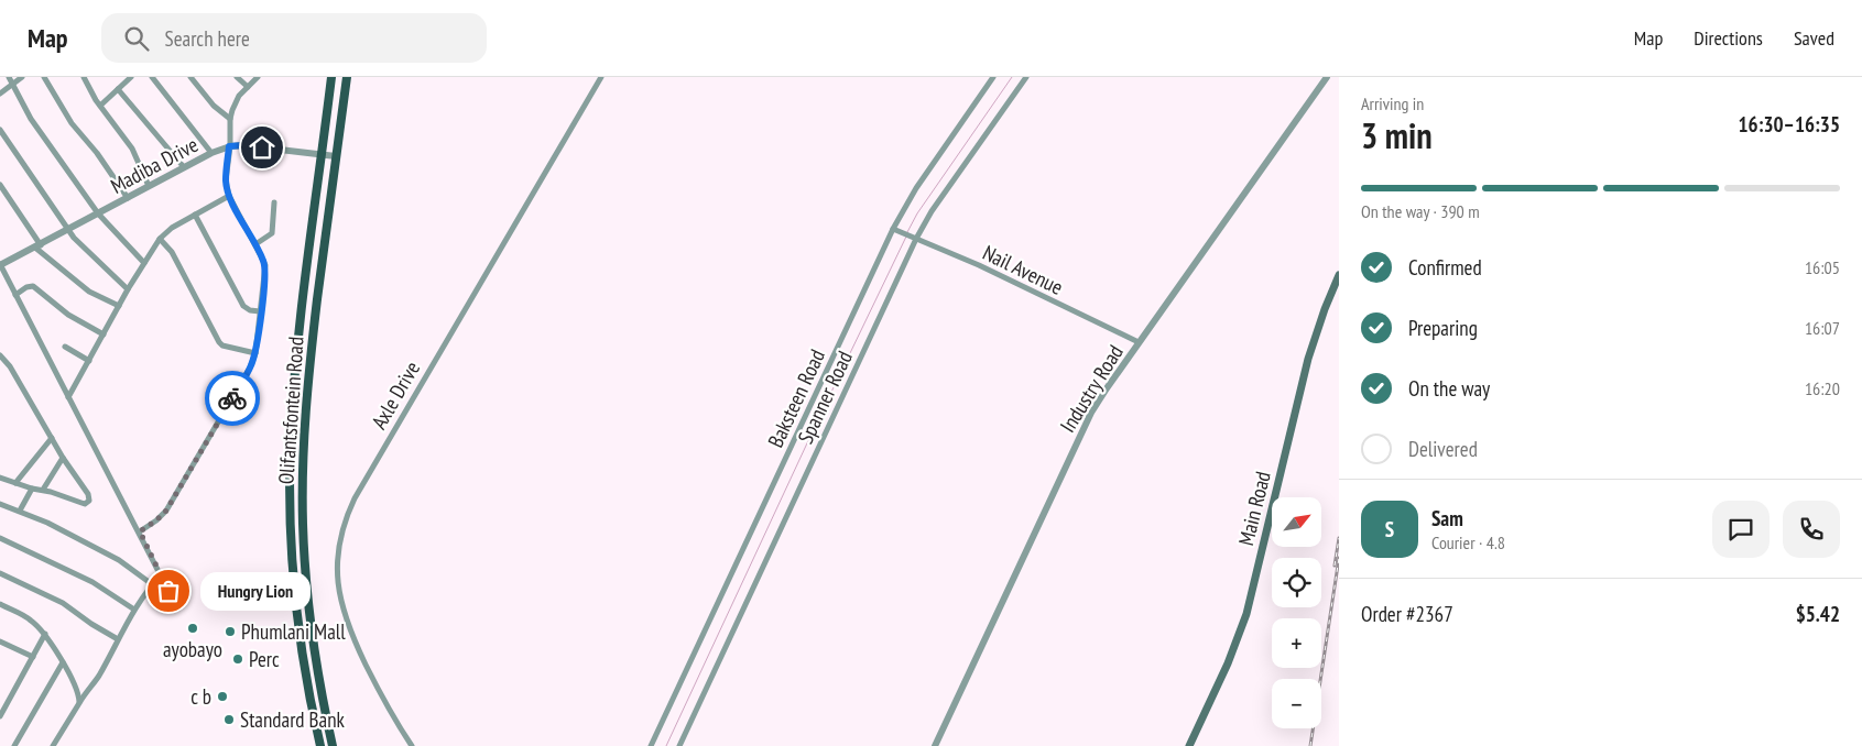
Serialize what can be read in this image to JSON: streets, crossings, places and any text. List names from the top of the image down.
{
  "streets": {
    "main road": ["Olifantsfontein Road", "Main Road"],
    "street": [
      "Madiba Drive",
      "Nail Avenue",
      "Industry Road",
      "Axle Drive",
      "Spanner Road",
      "Baksteen Road"
    ]
  },
  "crossings": [
    ["Madiba Drive", "Olifantsfontein Road"],
    ["Nail Avenue", "Industry Road"],
    ["Nail Avenue", "Spanner Road"],
    ["Nail Avenue", "Baksteen Road"]
  ],
  "places": [
    "Hungry Lion",
    "ayobayo",
    "Phumlani Mall",
    "Perc",
    "c b",
    "Standard Bank"
  ],
  "north": "top right",
  "page": {
    "header": "Map",
    "search": "Search here",
    "nav": ["Map", "Directions", "Saved"],
    "heading": ["3 min", "Arriving in", "16:30–16:35"],
    "panel": [
      "Sam",
      "Courier · 4.8",
      "Order #2367",
      "$5.42"
    ],
    "bar": "On the way · 390 m",
    "list": [
      ["Confirmed", "16:05"],
      ["Preparing", "16:07"],
      ["On the way", "16:20"],
      "Delivered"
    ],
    "map_buttons": ["+", "−"],
    "round": "S",
    "bubble": "Hungry Lion"
  }
}
